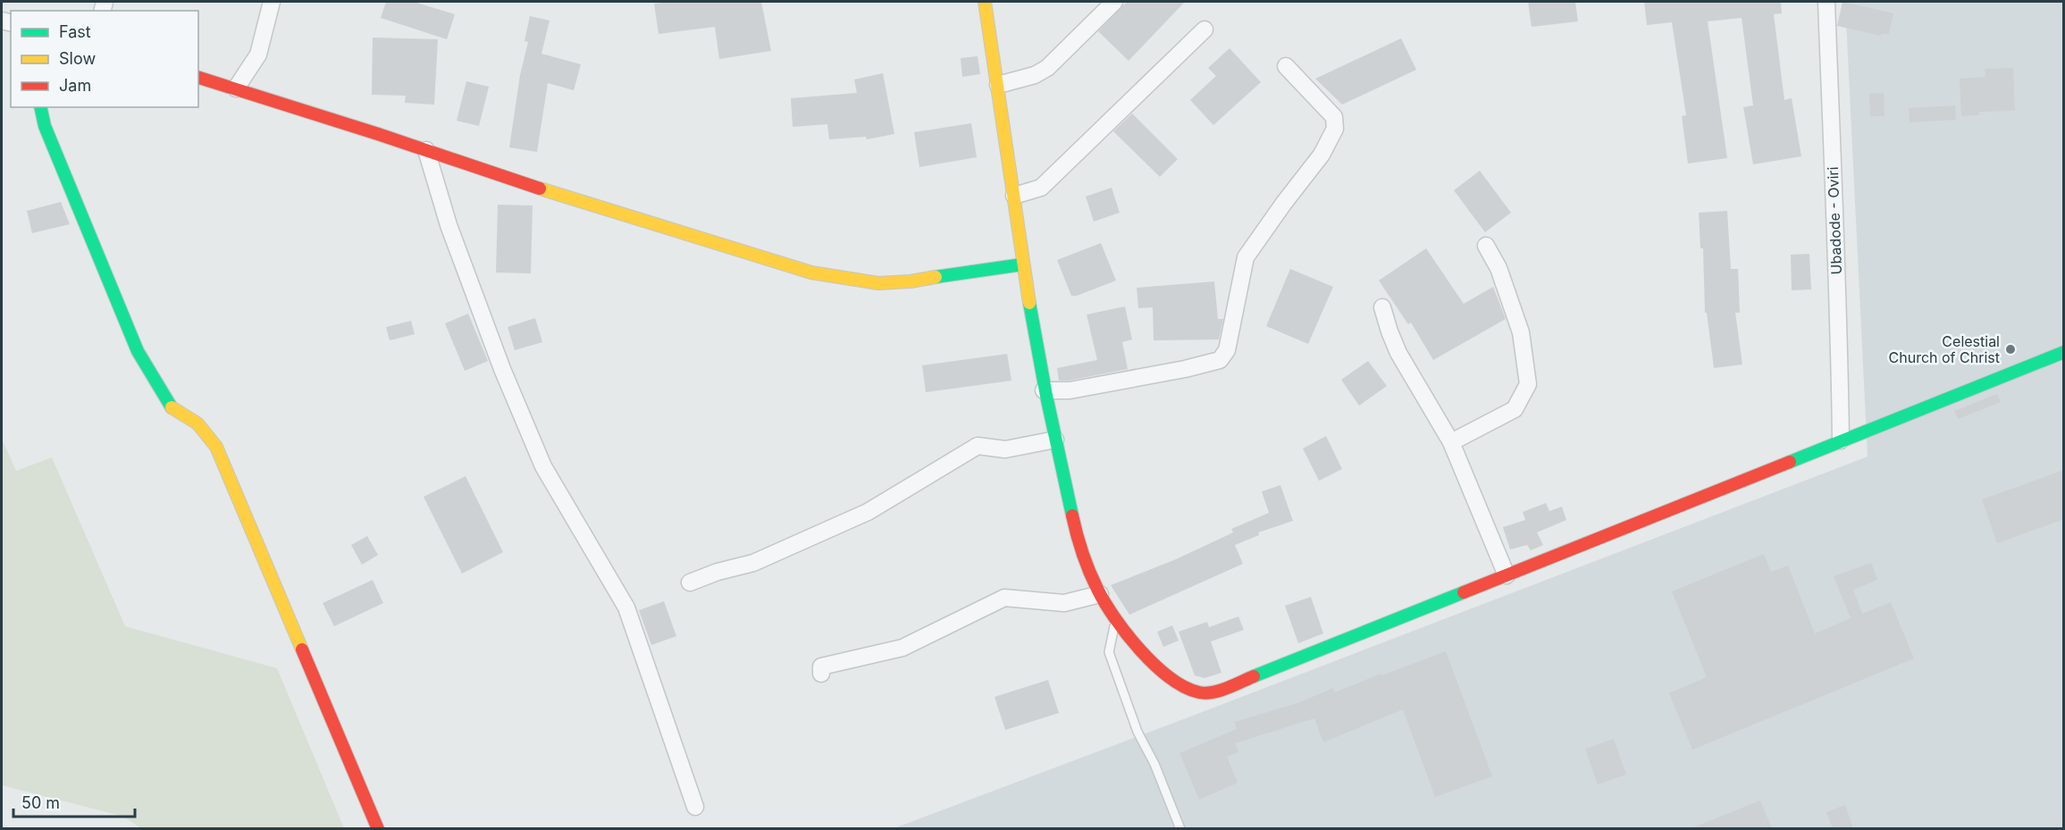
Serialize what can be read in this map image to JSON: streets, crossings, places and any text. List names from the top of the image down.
{
  "streets": {
    "street": ["Ubadode - Oviri"]
  },
  "places": ["Celestial Church of Christ"],
  "legend": ["Fast", "Slow", "Jam"],
  "scale_bar": "50 m"
}
